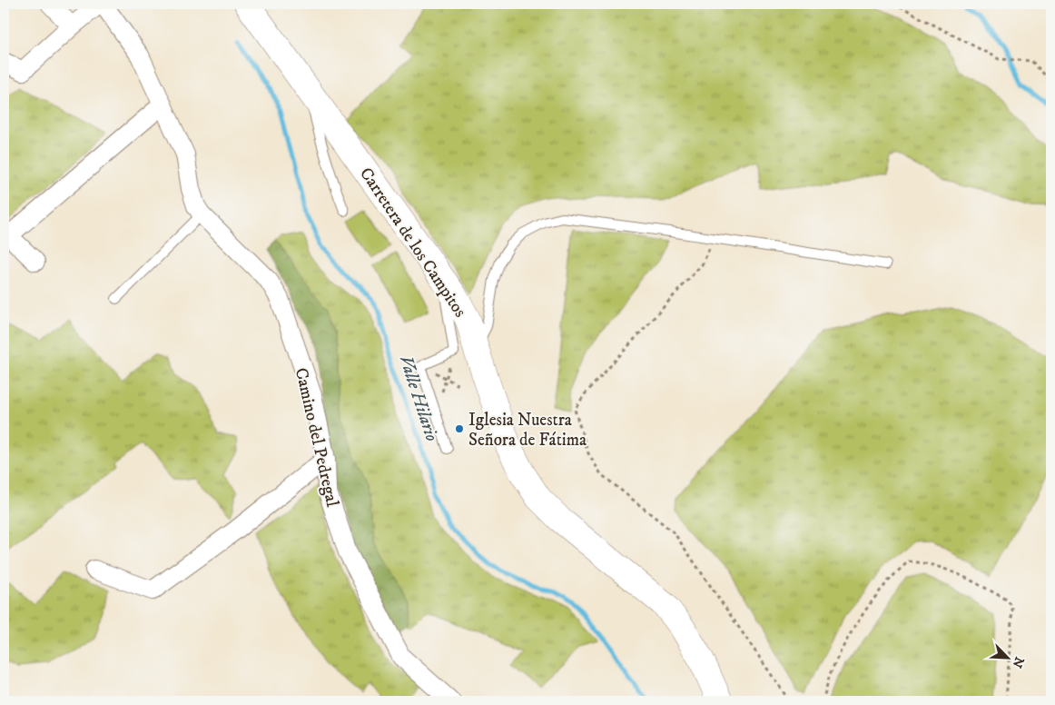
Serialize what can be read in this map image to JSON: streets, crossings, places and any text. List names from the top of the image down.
{
  "streets": {
    "main road": ["Carretera de los Campitos"],
    "street": ["Camino del Pedregal"]
  },
  "water": ["Valle Hilario"],
  "places": ["Iglesia Nuestra Señora de Fátima"],
  "north": "bottom right"
}
